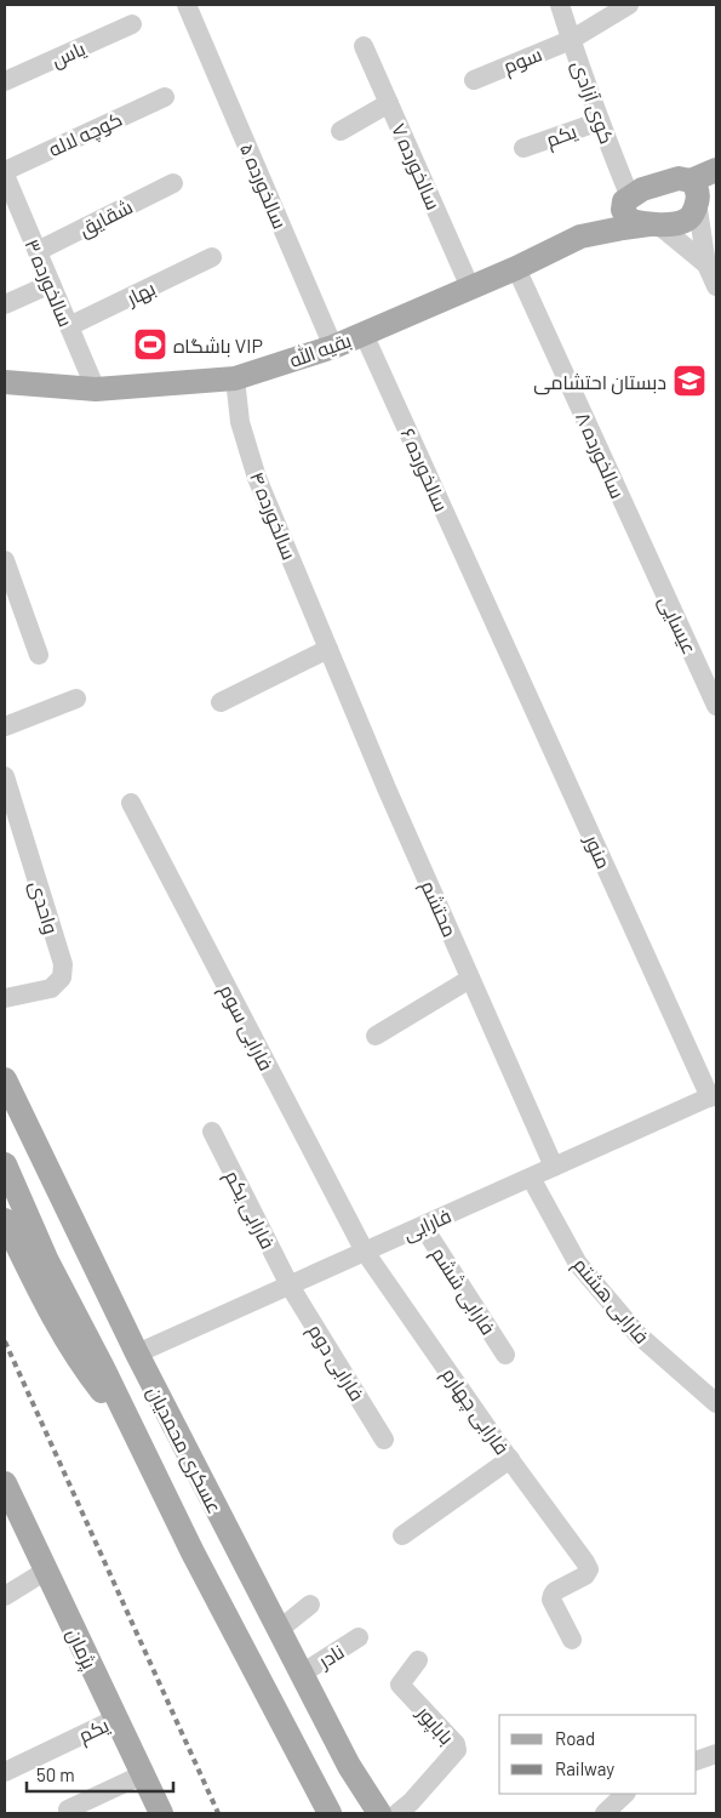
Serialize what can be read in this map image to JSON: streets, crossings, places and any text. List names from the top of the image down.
{
  "streets": {
    "main road": ["بقیه الله", "عسکری محمدیان", "پژمان"],
    "street": [
      "یاس",
      "سوم",
      "کوی آزادی",
      "کوچه لاله",
      "یکم",
      "سالخورده ۷",
      "سالخورده ۵",
      "شقایق",
      "سالخورده ۳",
      "بهار",
      "سالخورده ۸",
      "سالخورده ۶",
      "سالخورده ۴",
      "عیسایی",
      "منور",
      "واحدی",
      "محتشم",
      "فارابی سوم",
      "فارابی یکم",
      "فارابی",
      "فارابی ششم",
      "فارابی هشتم",
      "فارابی دوم",
      "فارابی چهارم",
      "نادر",
      "باباپور"
    ]
  },
  "crossings": [
    ["سوم", "کوی آزادی"],
    ["کوی آزادی", "یکم"],
    ["یکم", "پژمان"],
    ["سالخورده ۷", "بقیه الله"],
    ["سالخورده ۵", "بقیه الله"],
    ["شقایق", "سالخورده ۳"],
    ["سالخورده ۳", "بهار"],
    ["سالخورده ۳", "بقیه الله"],
    ["بقیه الله", "سالخورده ۸"],
    ["بقیه الله", "سالخورده ۶"],
    ["بقیه الله", "سالخورده ۴"],
    ["سالخورده ۸", "عیسایی"],
    ["سالخورده ۶", "منور"],
    ["سالخورده ۴", "محتشم"],
    ["منور", "فارابی"],
    ["محتشم", "فارابی"],
    ["فارابی سوم", "فارابی"],
    ["فارابی سوم", "فارابی چهارم"],
    ["فارابی یکم", "فارابی"],
    ["فارابی یکم", "فارابی دوم"],
    ["فارابی", "فارابی ششم"],
    ["فارابی", "فارابی هشتم"],
    ["فارابی", "فارابی دوم"],
    ["فارابی", "فارابی چهارم"],
    ["فارابی", "عسکری محمدیان"],
    ["عسکری محمدیان", "نادر"]
  ],
  "places": {
    "sports": ["باشگاه VIP"],
    "school or university": ["دبستان احتشامی"]
  },
  "legend": ["Road", "Railway"],
  "scale_bar": "50 m"
}
